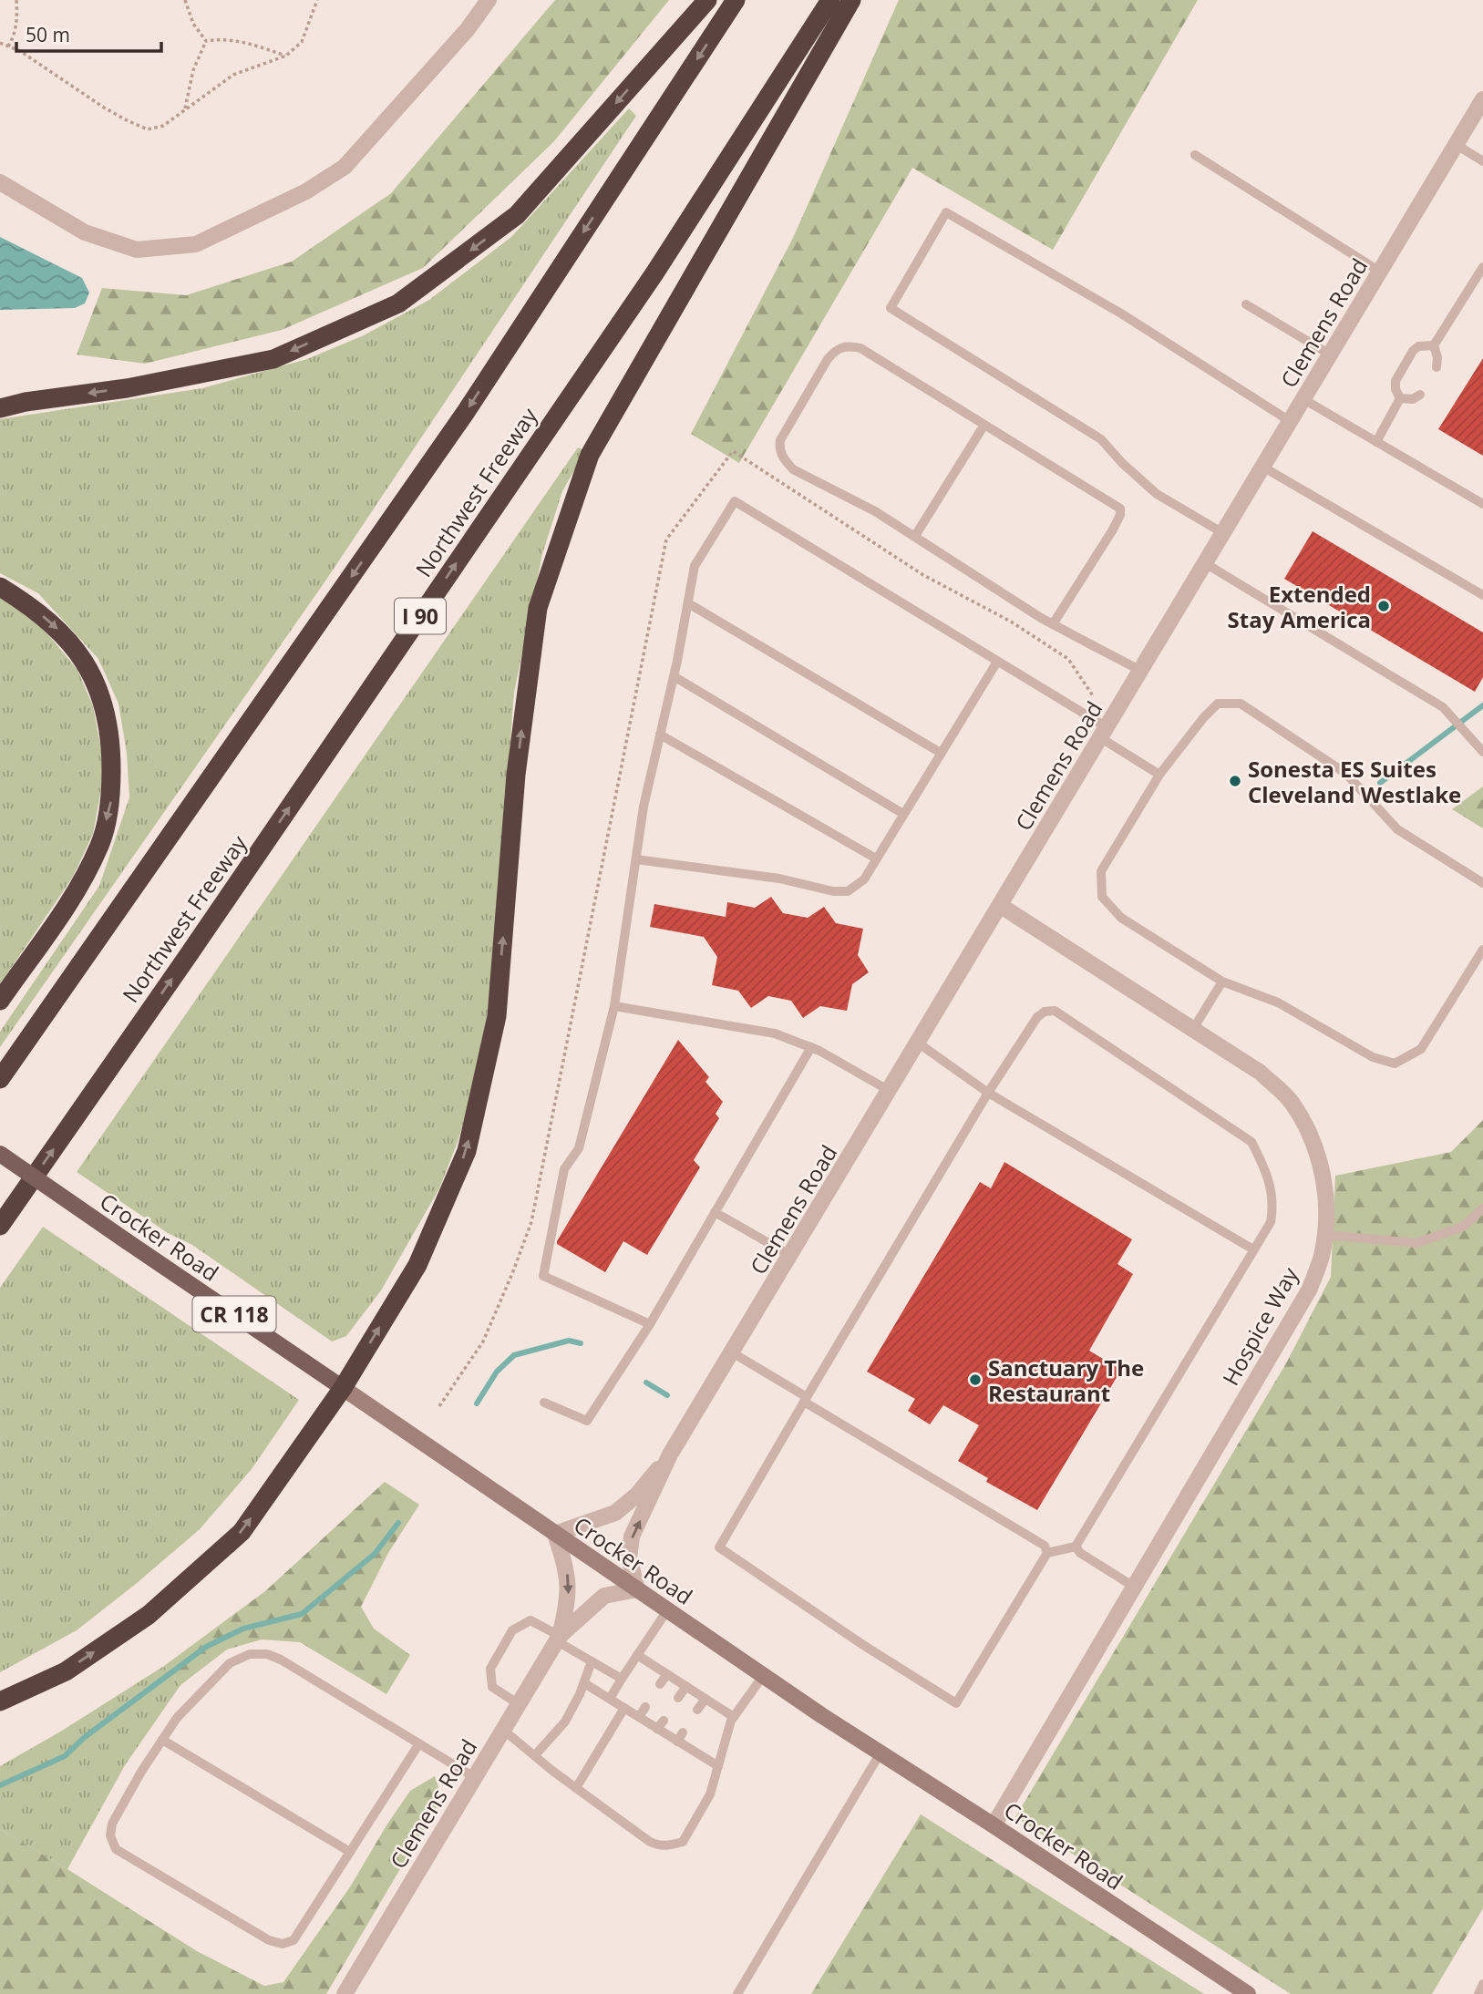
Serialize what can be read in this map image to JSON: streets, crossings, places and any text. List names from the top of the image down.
{
  "streets": {
    "highway": ["Northwest Freeway", "I 90"],
    "main road": ["Crocker Road", "CR 118"],
    "street": ["Clemens Road", "Hospice Way"]
  },
  "crossings": [
    ["Clemens Road", "Crocker Road"],
    ["Clemens Road", "Hospice Way"],
    ["Crocker Road", "Hospice Way"]
  ],
  "places": ["Extended Stay America", "Sonesta ES Suites Cleveland Westlake", "Sanctuary The Restaurant"],
  "scale_bar": "50 m"
}
